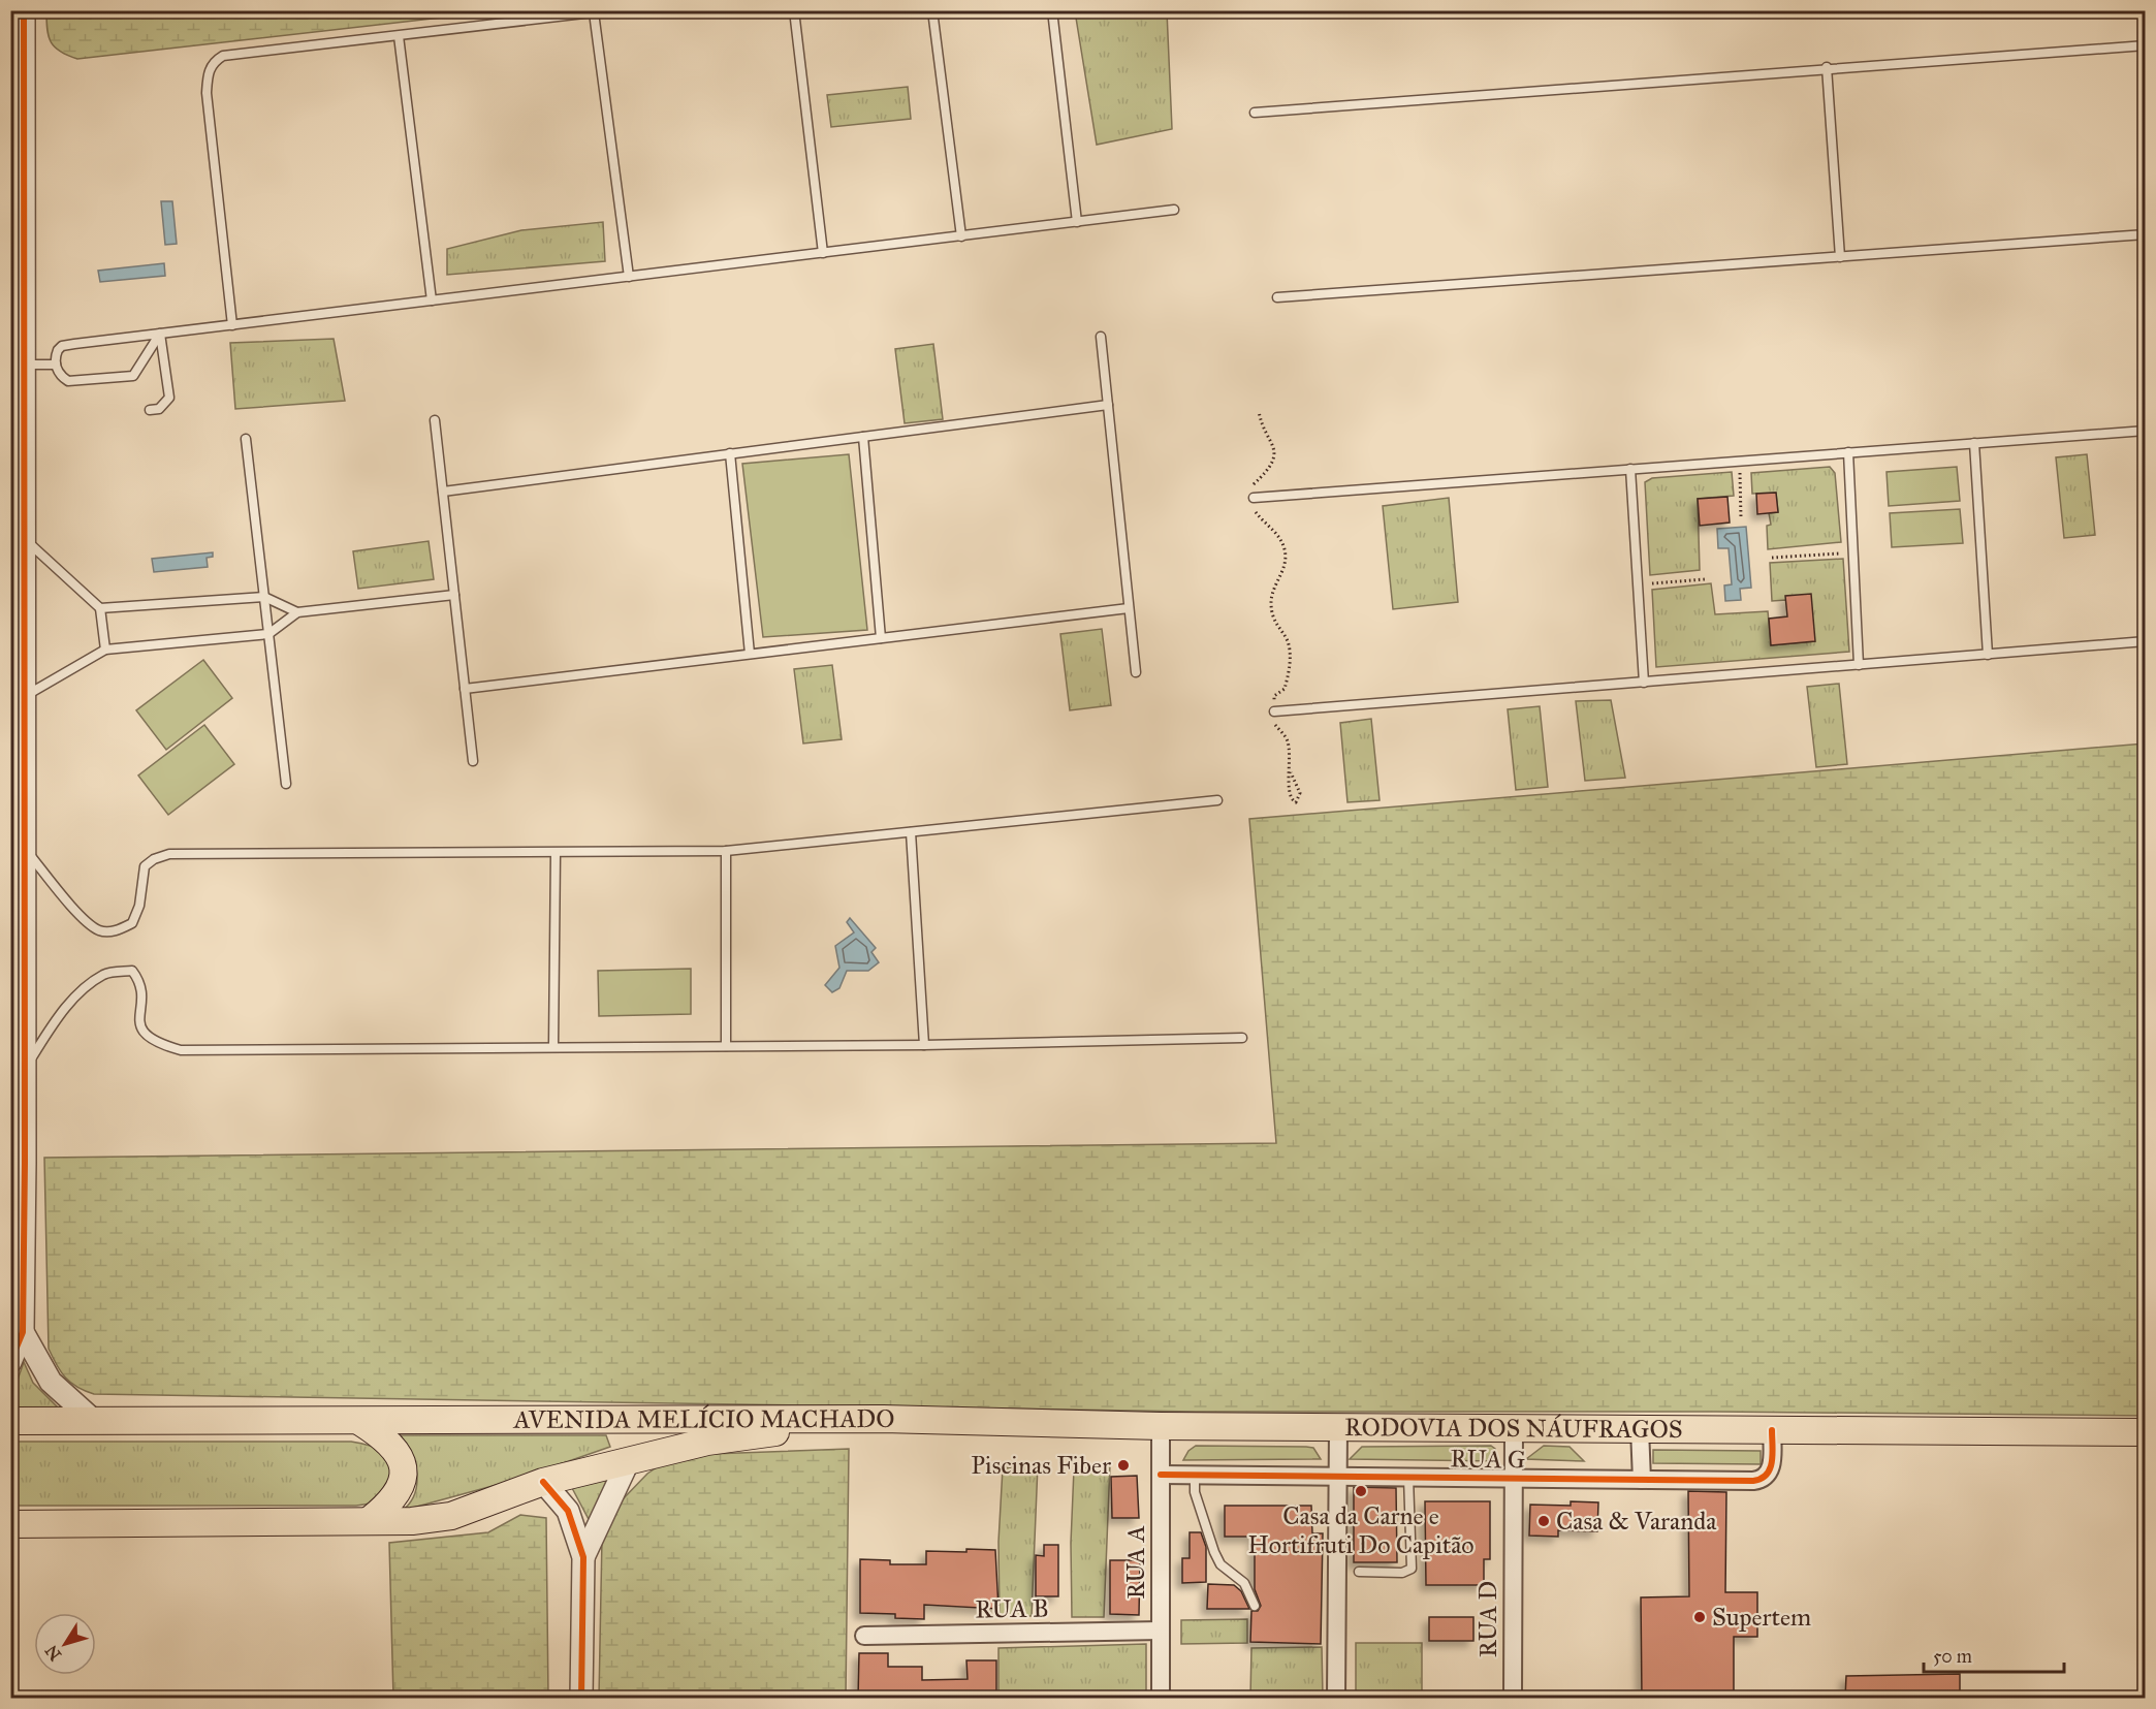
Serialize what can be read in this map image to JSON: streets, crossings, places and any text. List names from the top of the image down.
{
  "streets": {
    "main road": ["AVENIDA MELÍCIO MACHADO", "RODOVIA DOS NÁUFRAGOS"],
    "street": [
      "RUA G",
      "RUA A",
      "RUA B",
      "RUA D"
    ]
  },
  "crossings": [
    ["AVENIDA MELÍCIO MACHADO", "RODOVIA DOS NÁUFRAGOS"],
    ["RODOVIA DOS NÁUFRAGOS", "RUA G"],
    ["RODOVIA DOS NÁUFRAGOS", "RUA A"],
    ["RODOVIA DOS NÁUFRAGOS", "RUA D"],
    ["RUA G", "RUA A"],
    ["RUA G", "RUA D"],
    ["RUA A", "RUA B"]
  ],
  "places": [
    "Piscinas Fiber",
    "Casa da Carne e Hortifruti Do Capitão",
    "Casa & Varanda",
    "Supertem"
  ],
  "scale_bar": "50 m",
  "north": "bottom left"
}
